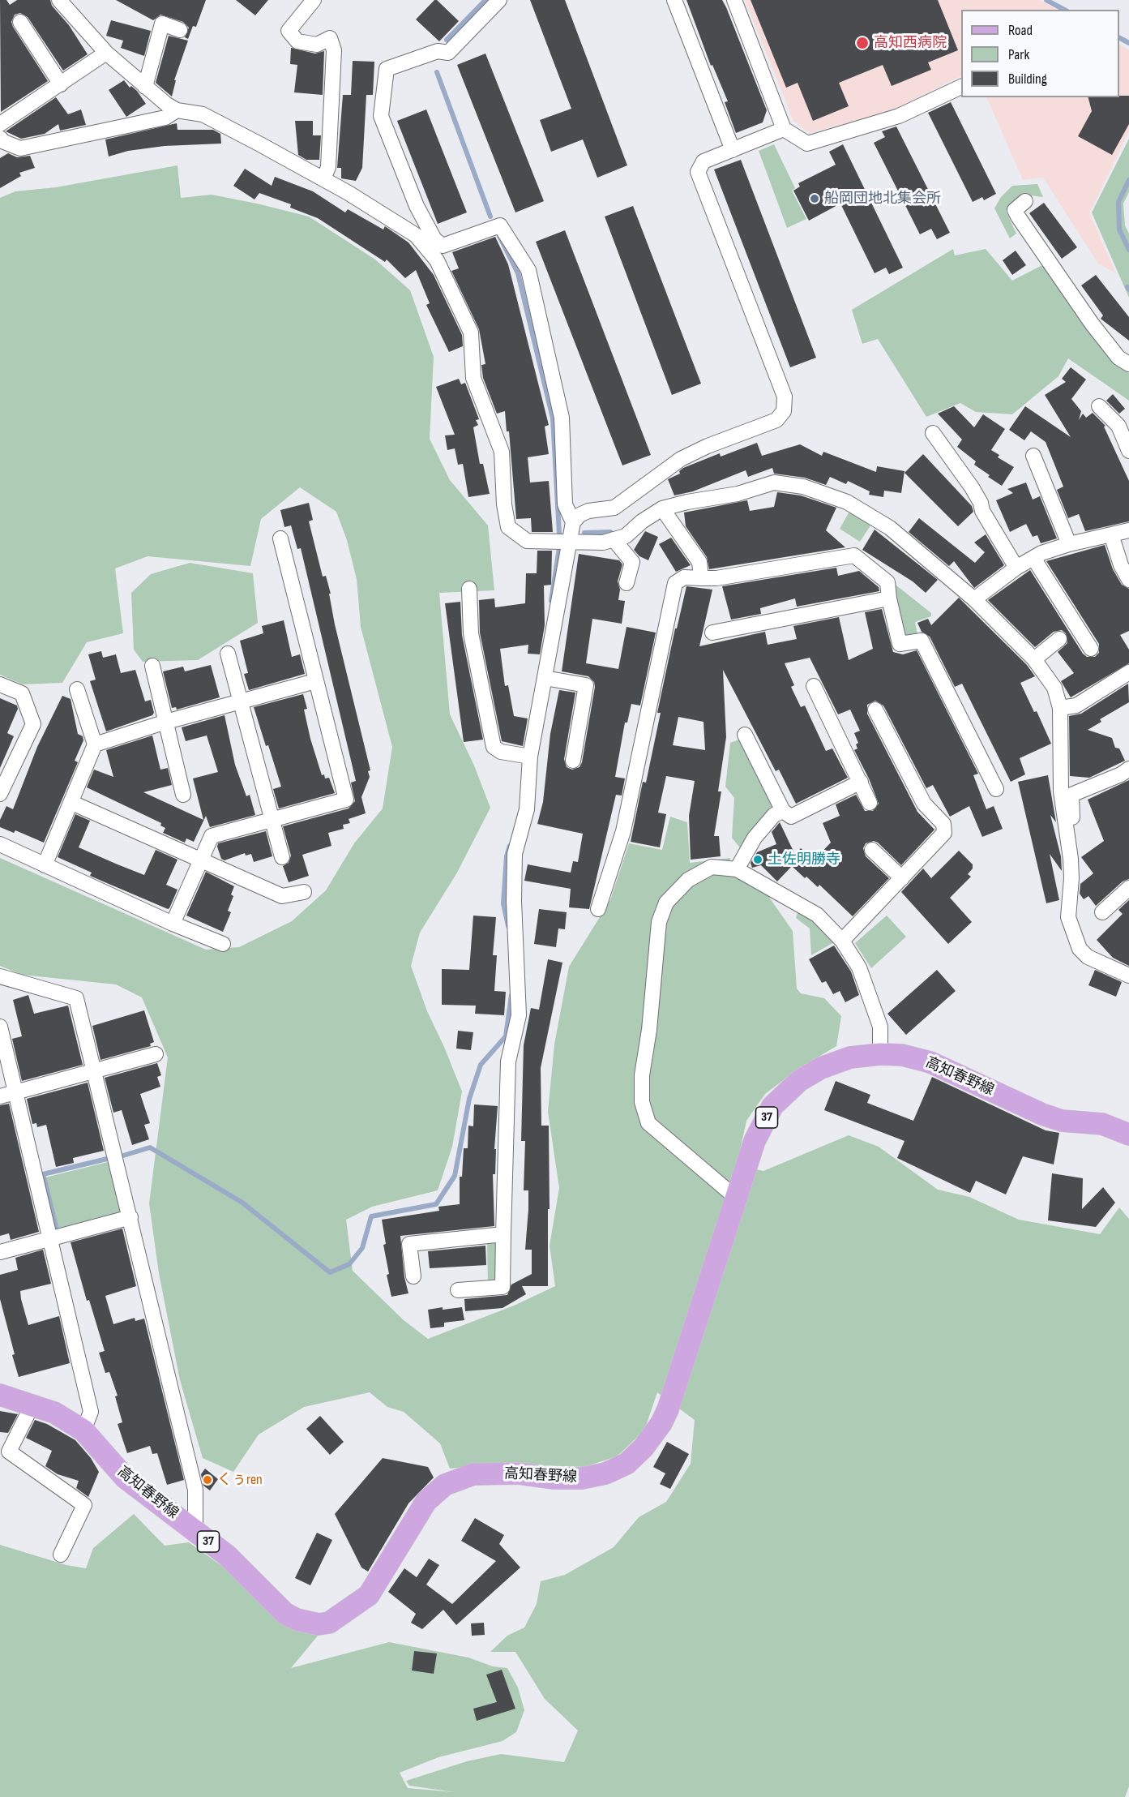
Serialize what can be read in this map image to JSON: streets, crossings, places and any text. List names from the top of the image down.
{
  "streets": {
    "main road": ["高知春野線", "37"]
  },
  "places": [
    "高知西病院",
    "船岡団地北集会所",
    "土佐明勝寺",
    "くぅren"
  ],
  "legend": ["Road", "Park", "Building"]
}
